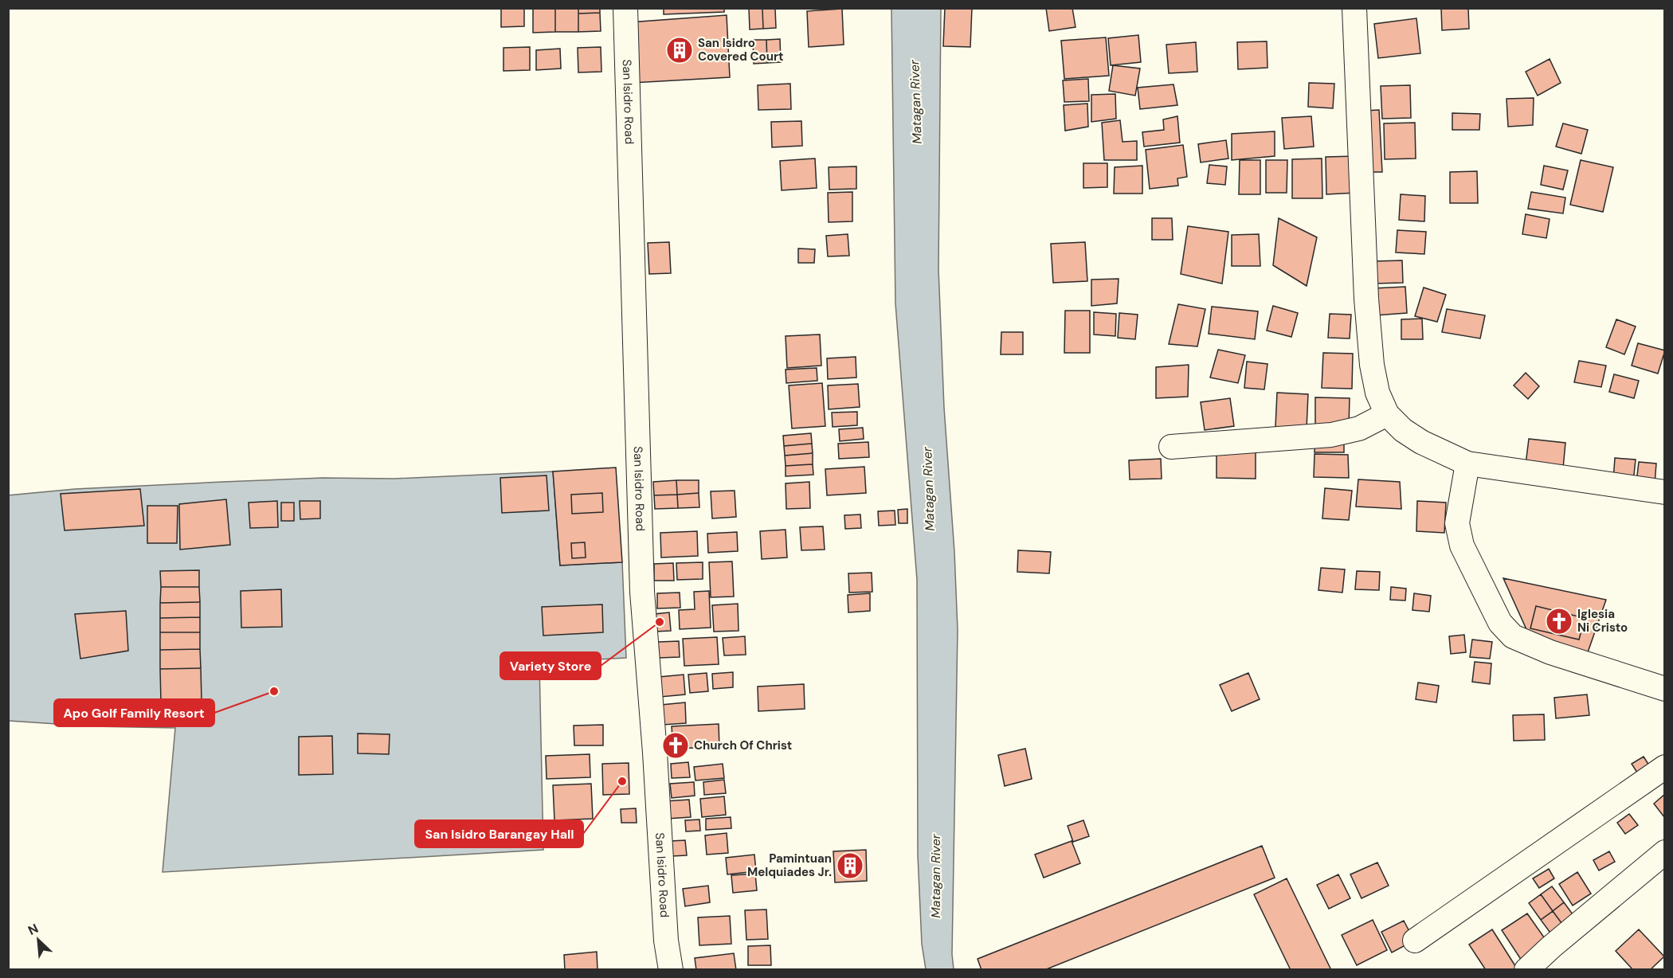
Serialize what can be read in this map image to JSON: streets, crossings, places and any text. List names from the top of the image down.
{
  "streets": {
    "street": ["San Isidro Road"]
  },
  "water": ["Matagan River"],
  "places": {
    "building": ["San Isidro Covered Court", "Pamintuan Melquiades Jr."],
    "church": ["Iglesia Ni Cristo", "Church Of Christ"],
    "other": ["Variety Store", "Apo Golf Family Resort", "San Isidro Barangay Hall"]
  },
  "north": "top left"
}
